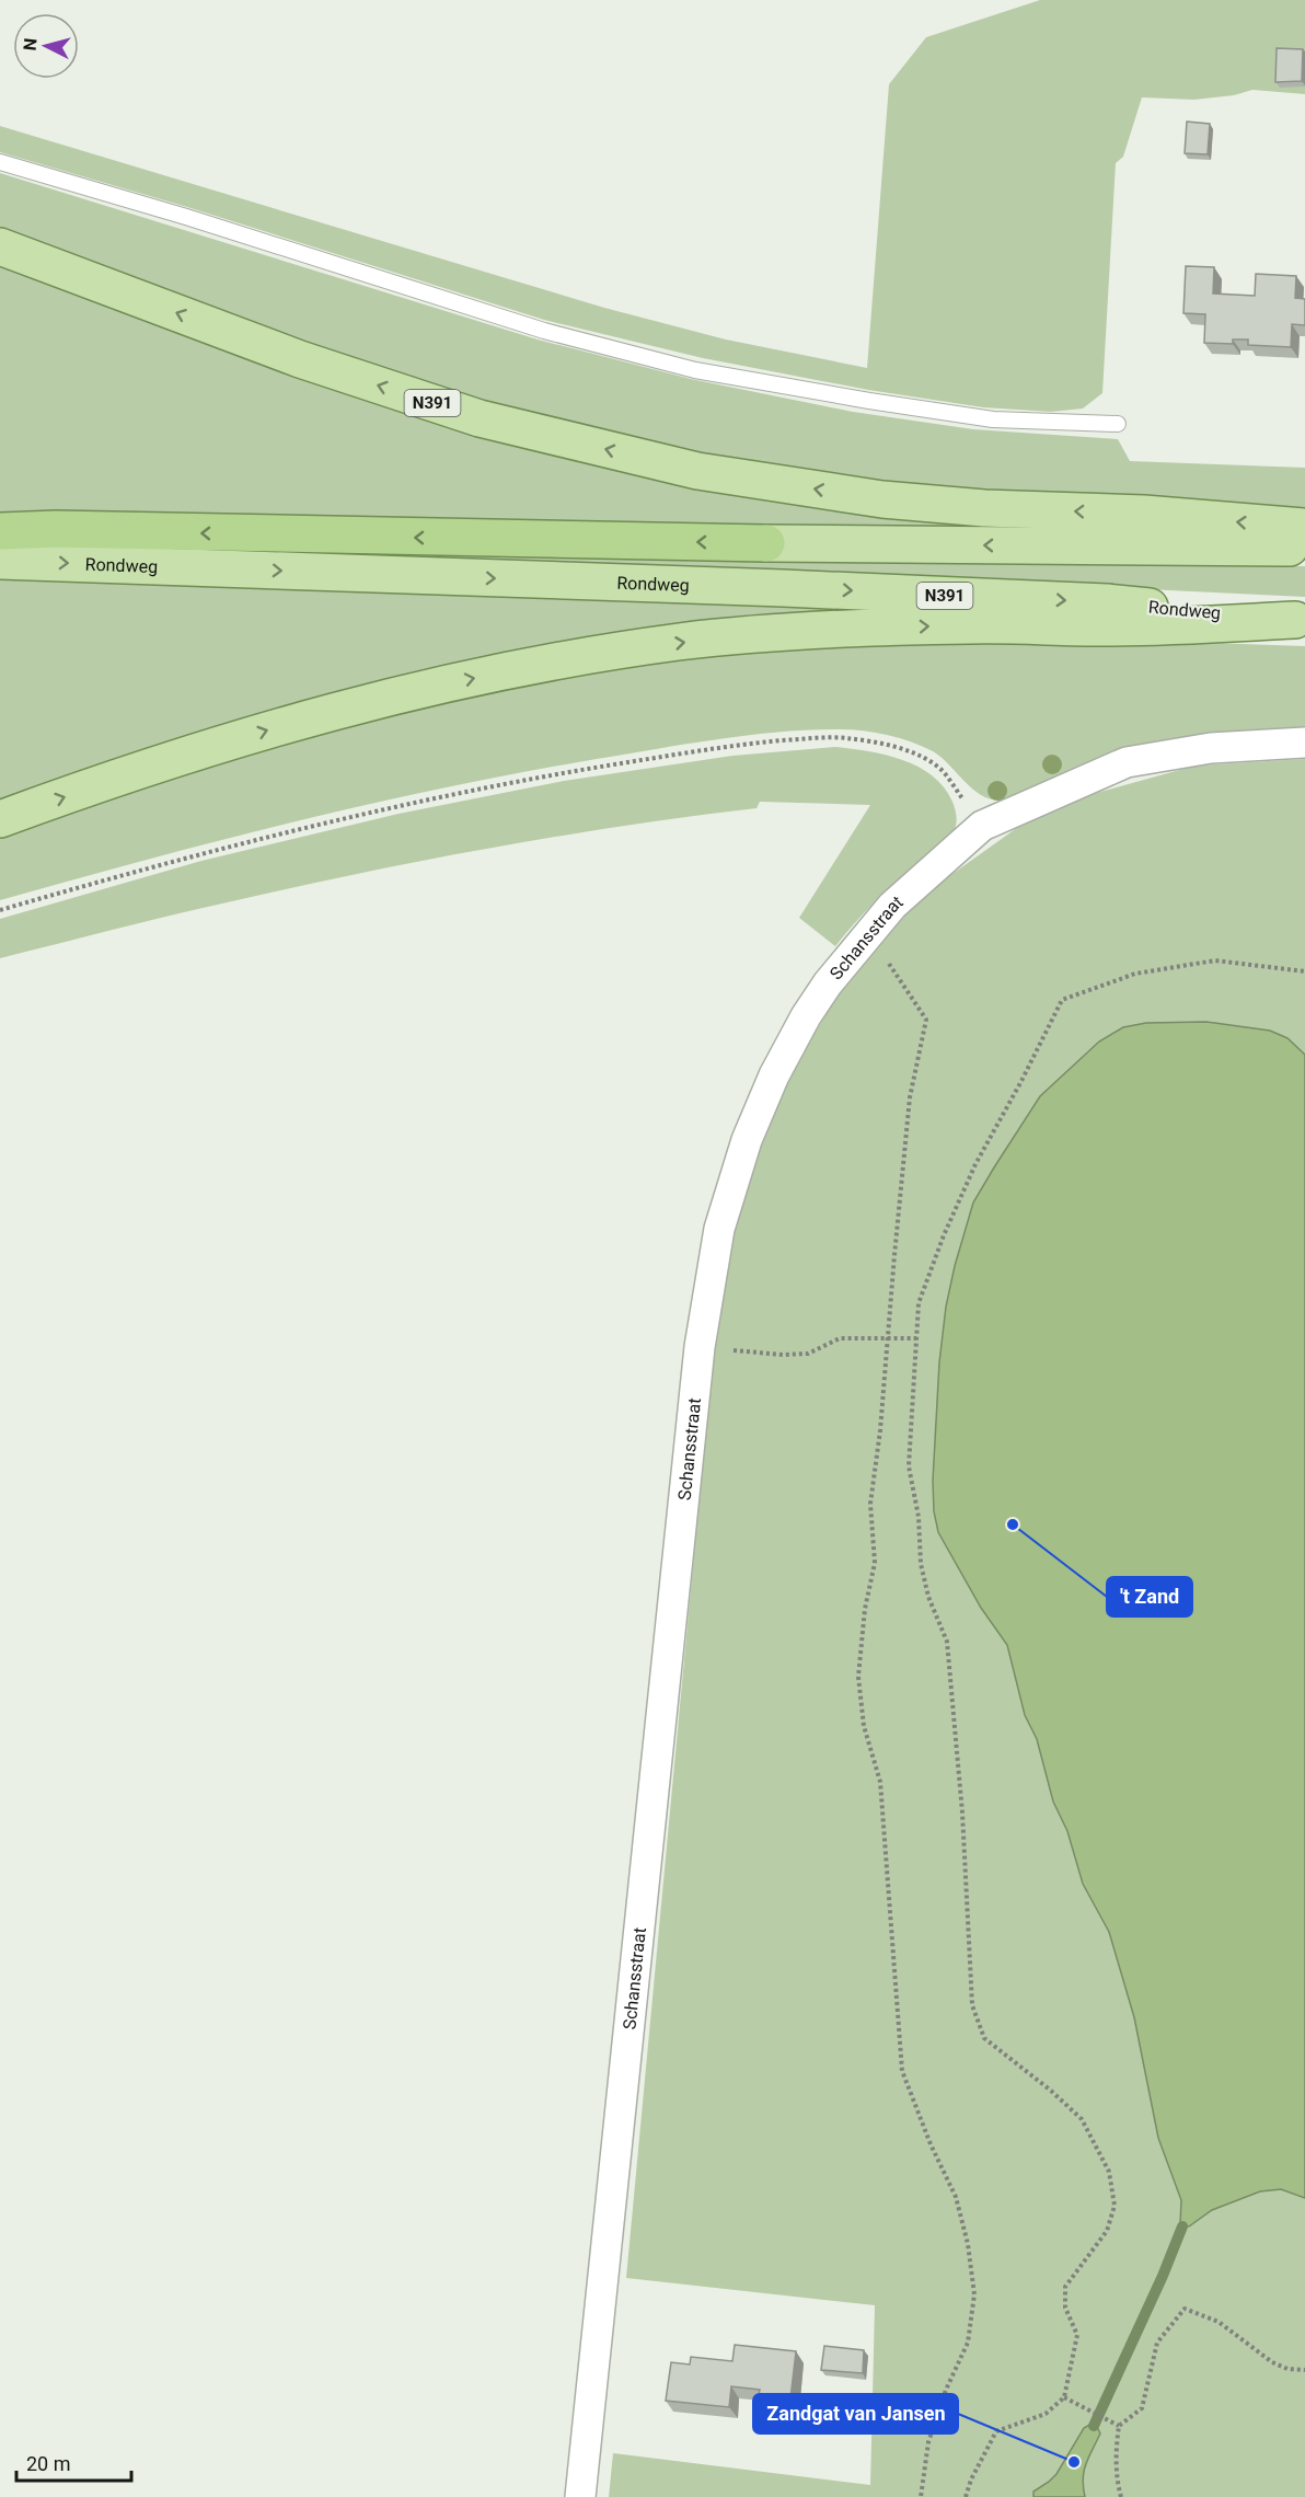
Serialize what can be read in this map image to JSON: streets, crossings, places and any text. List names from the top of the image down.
{
  "streets": {
    "highway": ["Rondweg"],
    "main road": ["N391"],
    "street": ["Schansstraat"]
  },
  "crossings": [
    ["N391", "Rondweg"]
  ],
  "places": ["'t Zand", "Zandgat van Jansen"],
  "scale_bar": "20 m",
  "north": "left"
}
